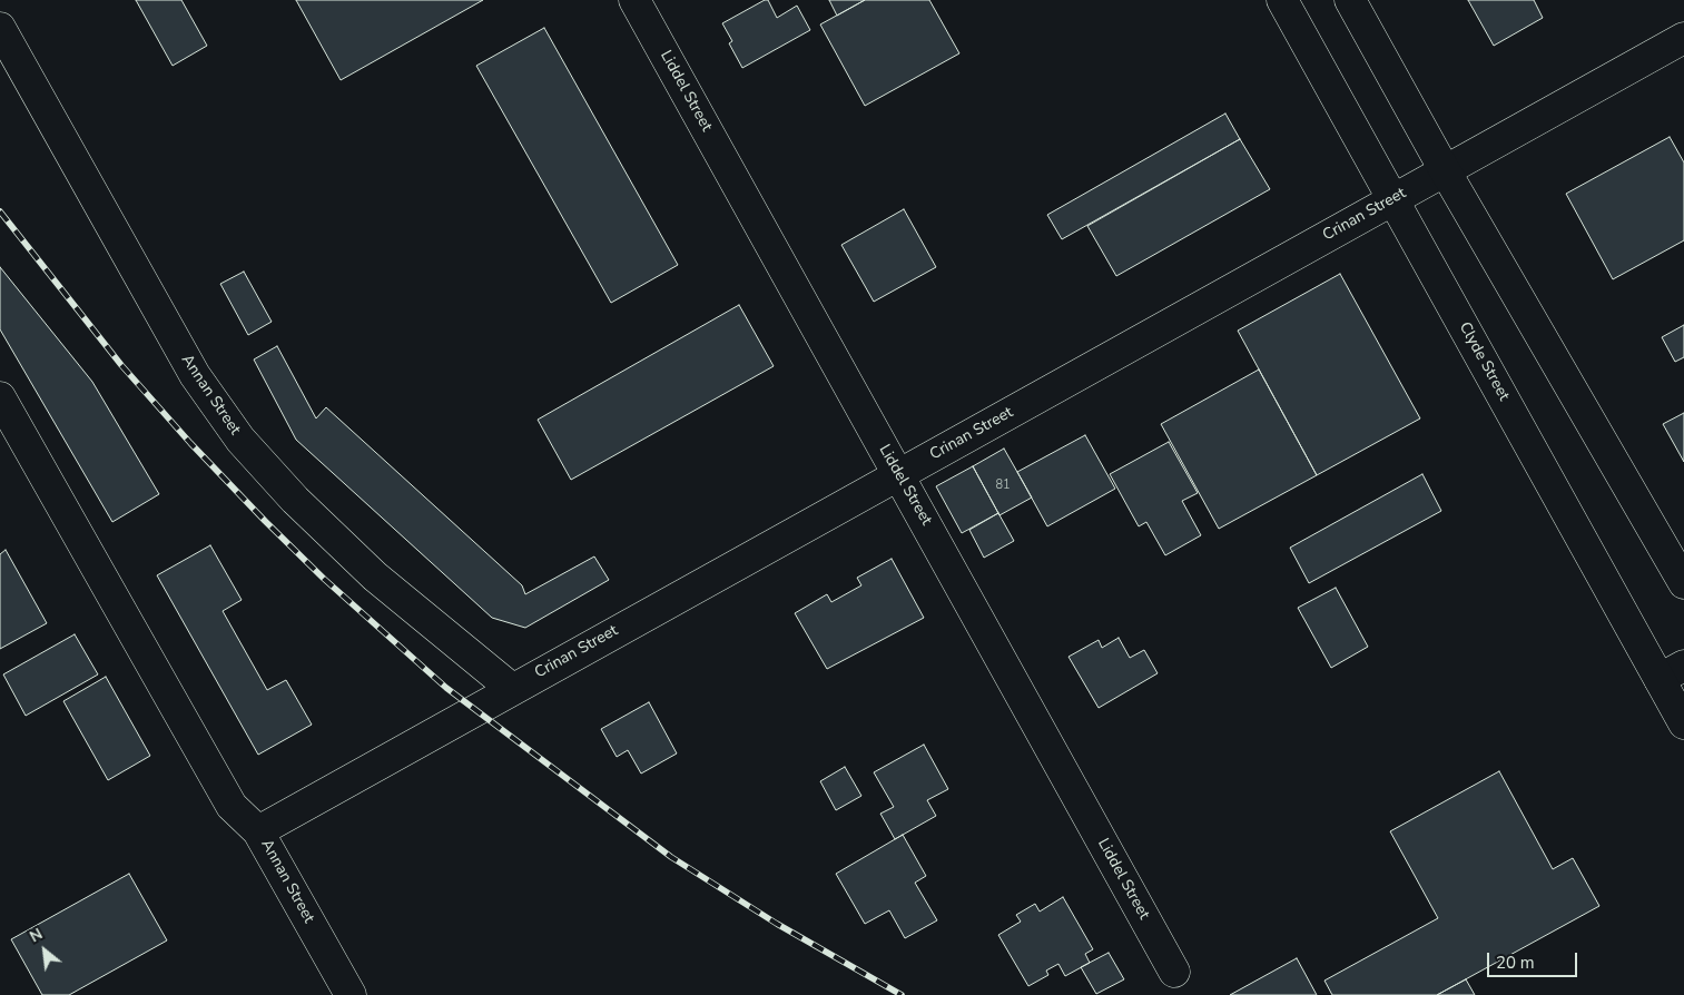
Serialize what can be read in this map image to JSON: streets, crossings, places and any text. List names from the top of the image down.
{
  "streets": {
    "main road": [
      "Liddel Street",
      "Crinan Street",
      "Clyde Street",
      "Annan Street"
    ]
  },
  "crossings": [
    ["Liddel Street", "Crinan Street"],
    ["Crinan Street", "Clyde Street"],
    ["Crinan Street", "Annan Street"]
  ],
  "house_numbers": ["81"],
  "scale_bar": "20 m",
  "north": "top left"
}
